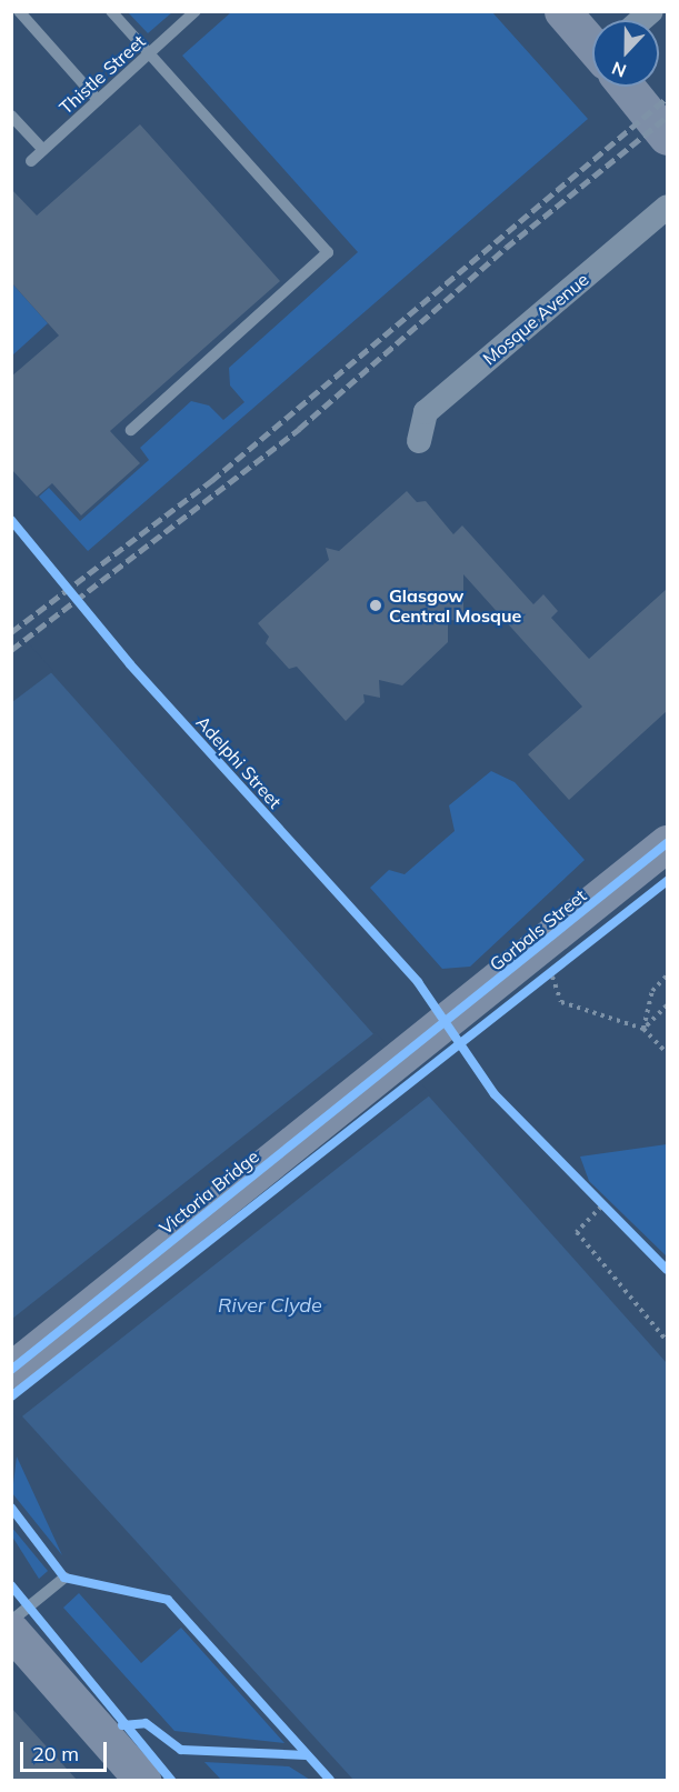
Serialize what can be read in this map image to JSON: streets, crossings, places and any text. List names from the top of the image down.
{
  "streets": {
    "main road": ["Gorbals Street", "Victoria Bridge"],
    "street": ["Mosque Avenue"],
    "lane": ["Thistle Street"],
    "cycle path": ["Adelphi Street"]
  },
  "crossings": [
    ["Gorbals Street", "Victoria Bridge"]
  ],
  "water": ["River Clyde"],
  "places": ["Glasgow Central Mosque"],
  "scale_bar": "20 m",
  "north": "bottom"
}
